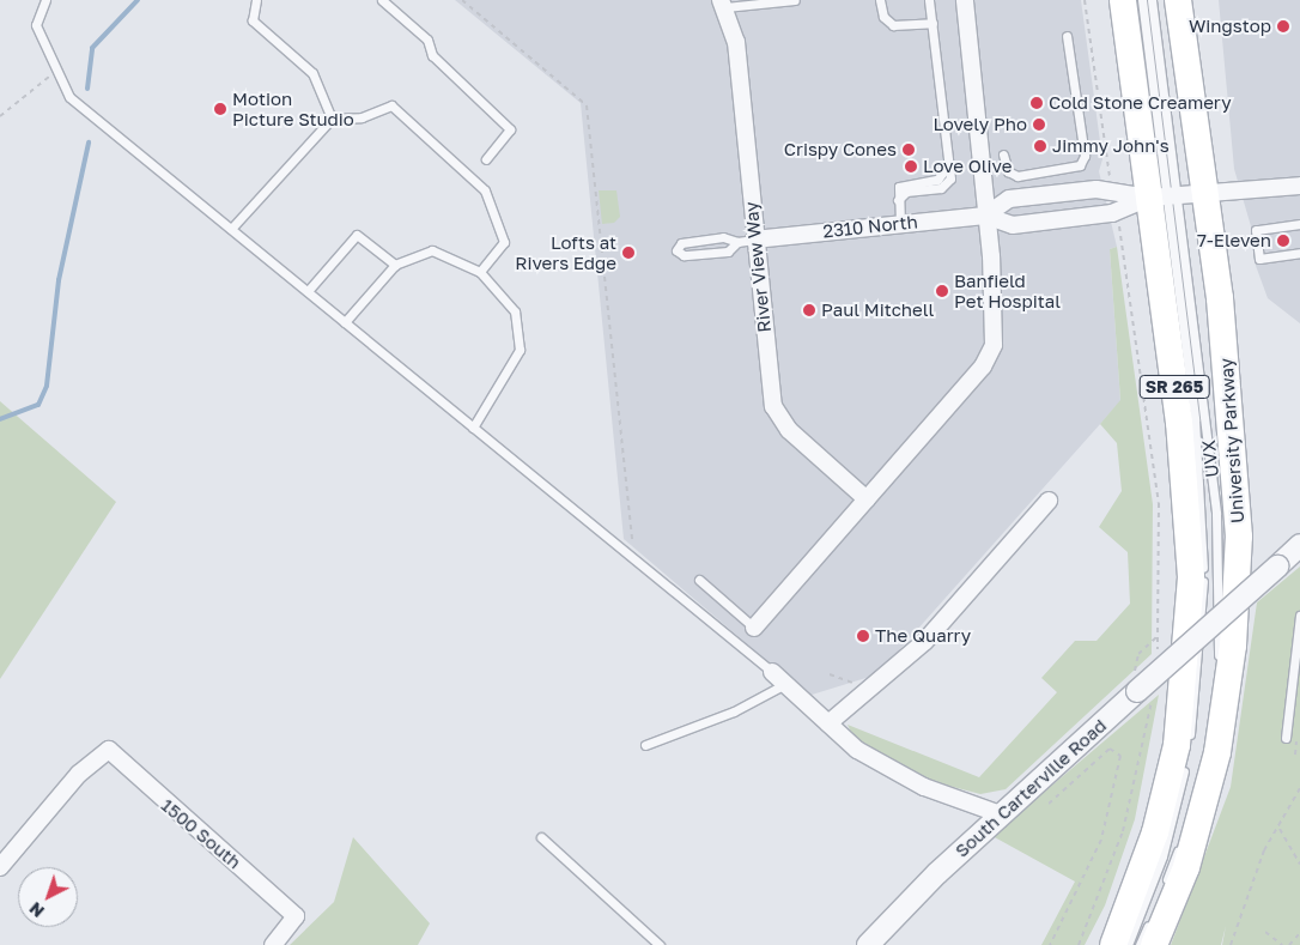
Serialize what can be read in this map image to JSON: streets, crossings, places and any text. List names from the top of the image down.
{
  "streets": {
    "main road": ["SR 265", "University Parkway"],
    "street": [
      "2310 North",
      "River View Way",
      "South Carterville Road",
      "1500 South"
    ],
    "lane": ["UVX"]
  },
  "crossings": [
    ["2310 North", "River View Way"],
    ["2310 North", "SR 265"],
    ["2310 North", "University Parkway"],
    ["2310 North", "UVX"],
    ["SR 265", "UVX"]
  ],
  "places": [
    "Wingstop",
    "Cold Stone Creamery",
    "Motion Picture Studio",
    "Lovely Pho",
    "Jimmy John's",
    "Crispy Cones",
    "Love Olive",
    "7-Eleven",
    "Lofts at Rivers Edge",
    "Banfield Pet Hospital",
    "Paul Mitchell",
    "The Quarry"
  ],
  "north": "bottom left"
}
